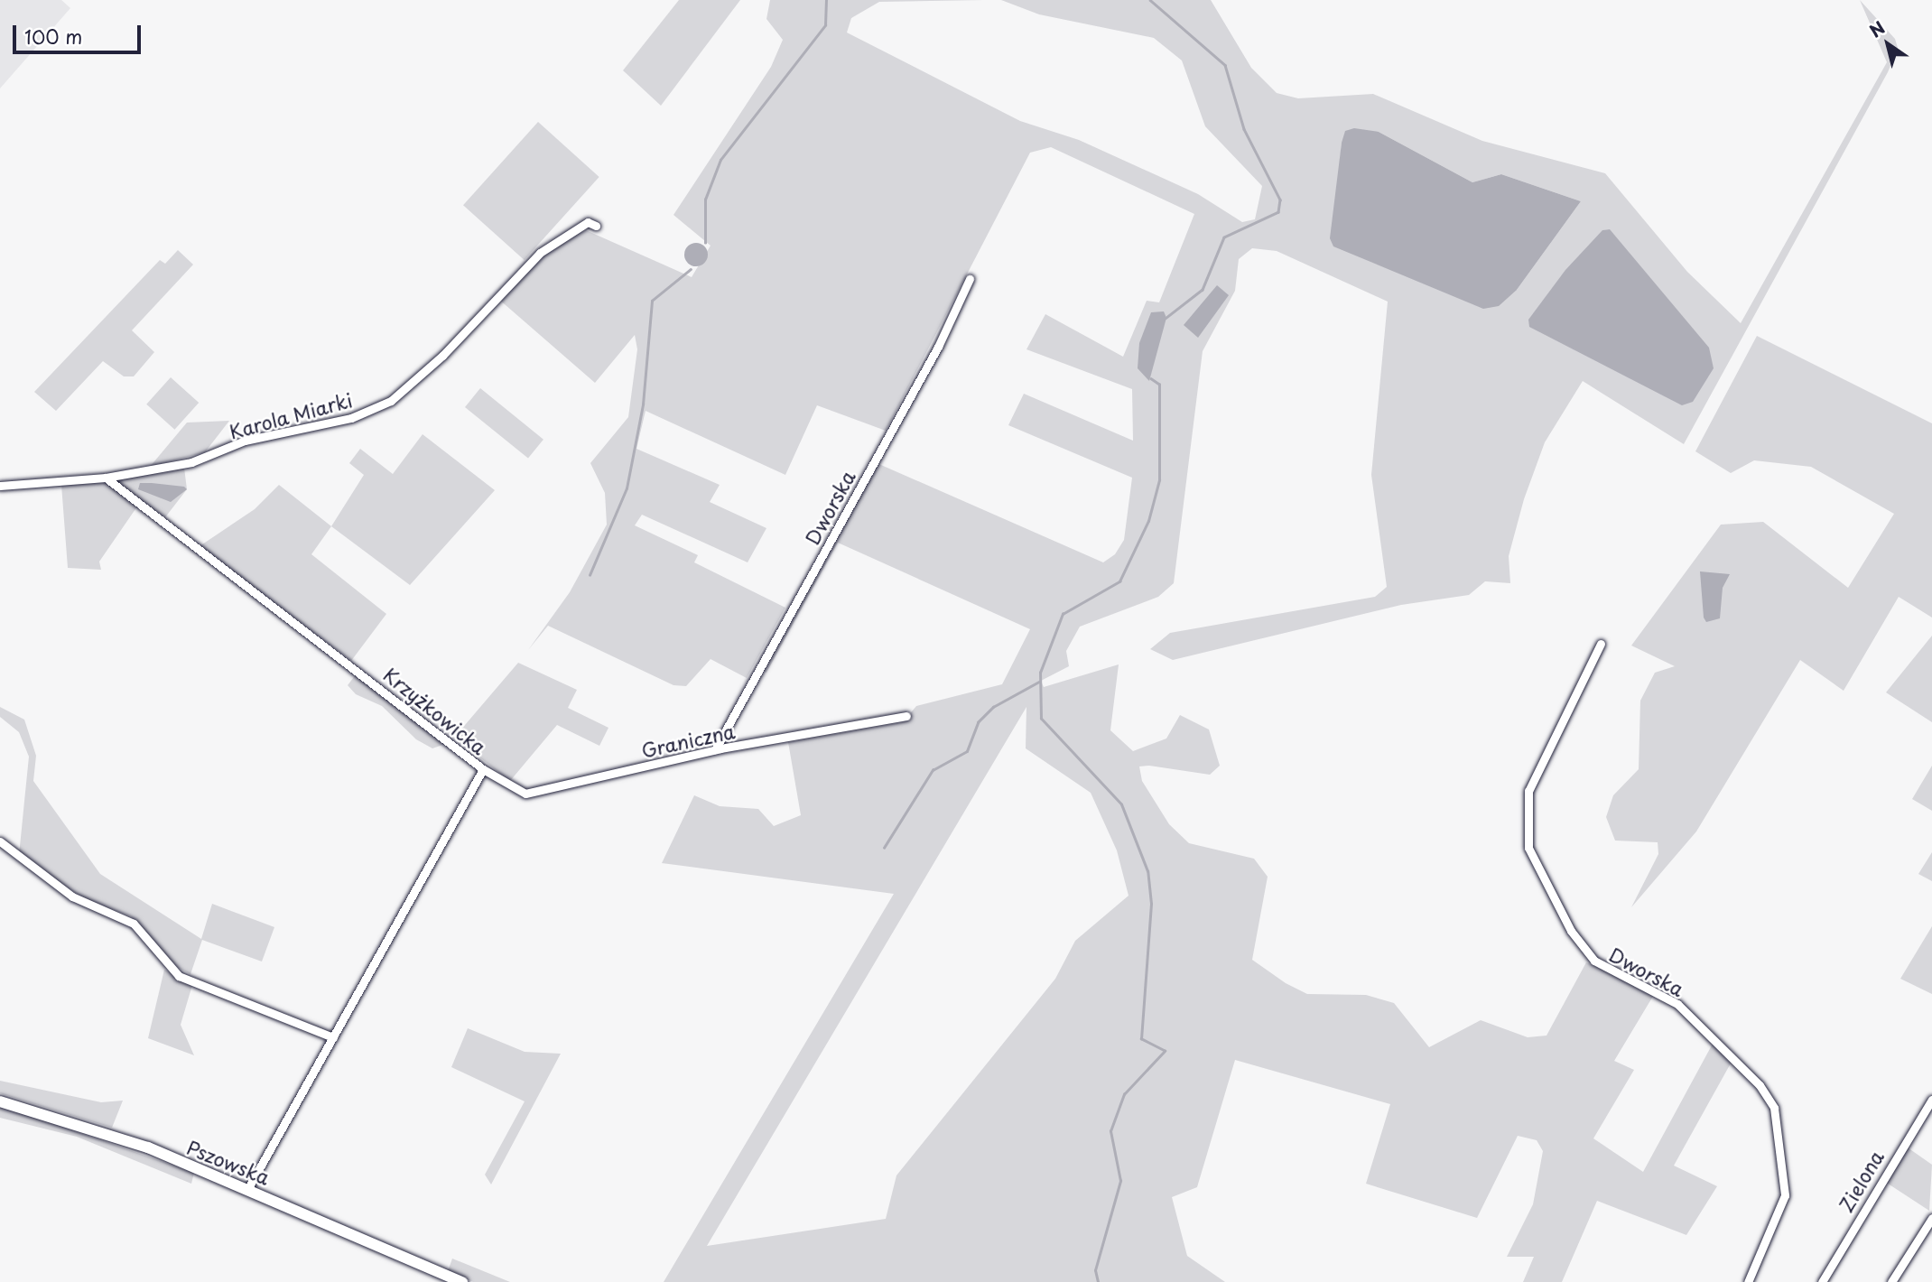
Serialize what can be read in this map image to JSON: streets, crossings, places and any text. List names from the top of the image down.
{
  "streets": {
    "main road": ["Pszowska"],
    "street": [
      "Karola Miarki",
      "Dworska",
      "Krzyżkowicka",
      "Graniczna",
      "Zielona"
    ]
  },
  "crossings": [
    ["Karola Miarki", "Krzyżkowicka"],
    ["Dworska", "Graniczna"],
    ["Krzyżkowicka", "Graniczna"],
    ["Krzyżkowicka", "Pszowska"]
  ],
  "scale_bar": "100 m",
  "north": "top left"
}
